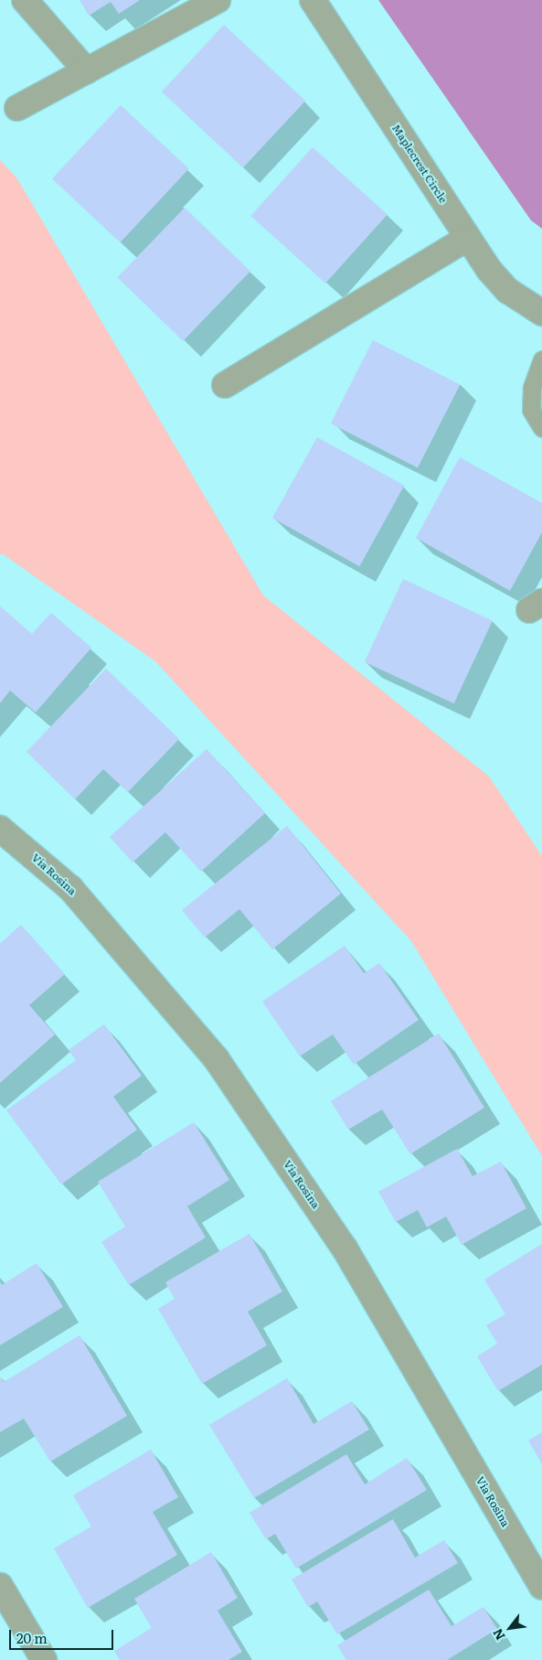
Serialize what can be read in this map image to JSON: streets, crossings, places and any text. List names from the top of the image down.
{
  "streets": {
    "street": ["Maplecrest Circle", "Via Rosina"]
  },
  "scale_bar": "20 m",
  "north": "bottom left"
}
